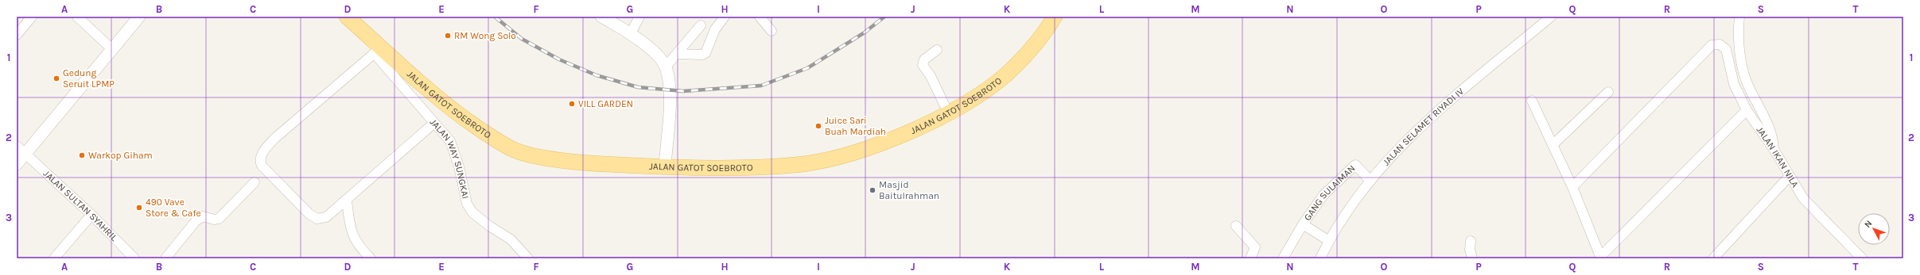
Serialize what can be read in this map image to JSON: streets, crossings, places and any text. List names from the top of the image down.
{
  "streets": {
    "main road": ["JALAN GATOT SOEBROTO"],
    "street": [
      "JALAN SELAMET RIYADI IV",
      "JALAN IKAN NILA",
      "JALAN WAY SUNGKAI",
      "GANG SULAIMAN",
      "JALAN SULTAN SYAHRIL"
    ]
  },
  "crossings": [
    ["JALAN GATOT SOEBROTO", "JALAN WAY SUNGKAI"],
    ["JALAN SELAMET RIYADI IV", "GANG SULAIMAN"]
  ],
  "places": [
    "RM Wong Solo",
    "Gedung Seruit LPMP",
    "VILL GARDEN",
    "Juice Sari Buah Mardiah",
    "Warkop Giham",
    "Masjid Baitulrahman",
    "490 Vave Store & Cafe"
  ],
  "north": "top left",
  "grid": {
    "columns": [
      "A",
      "B",
      "C",
      "D",
      "E",
      "F",
      "G",
      "H",
      "I",
      "J",
      "K",
      "L",
      "M",
      "N",
      "O",
      "P",
      "Q",
      "R",
      "S",
      "T"
    ],
    "rows": ["1", "2", "3"]
  }
}
